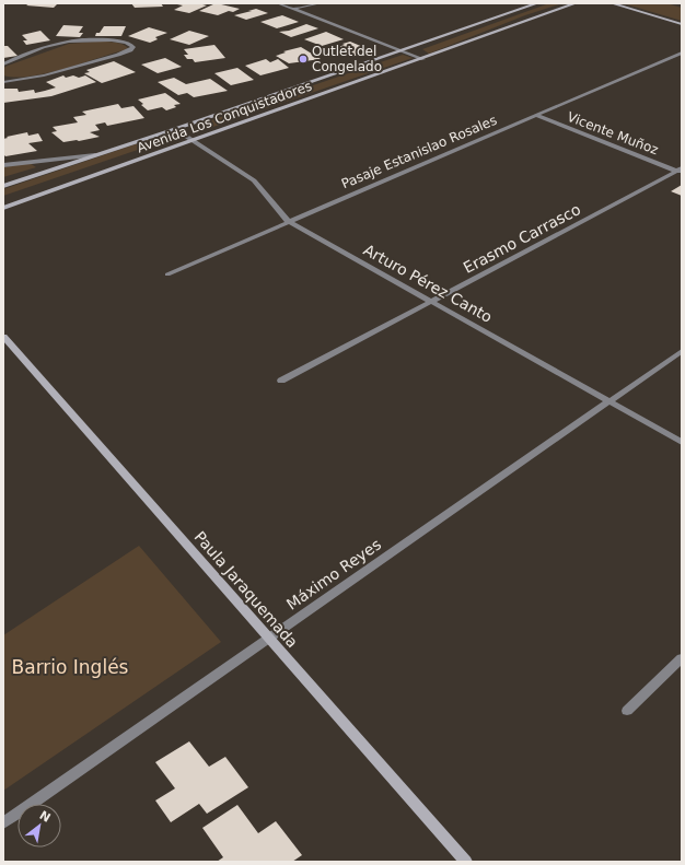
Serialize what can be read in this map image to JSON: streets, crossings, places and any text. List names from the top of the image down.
{
  "streets": {
    "street": [
      "Avenida Los Conquistadores",
      "Vicente Muñoz",
      "Pasaje Estanislao Rosales",
      "Erasmo Carrasco",
      "Arturo Pérez Canto",
      "Máximo Reyes",
      "Paula Jaraquemada"
    ]
  },
  "crossings": [
    ["Avenida Los Conquistadores", "Arturo Pérez Canto"],
    ["Vicente Muñoz", "Pasaje Estanislao Rosales"],
    ["Vicente Muñoz", "Erasmo Carrasco"],
    ["Pasaje Estanislao Rosales", "Arturo Pérez Canto"],
    ["Erasmo Carrasco", "Arturo Pérez Canto"],
    ["Arturo Pérez Canto", "Máximo Reyes"],
    ["Máximo Reyes", "Paula Jaraquemada"]
  ],
  "parks": ["Barrio Inglés"],
  "places": ["Outlet del Congelado"],
  "north": "top right"
}
